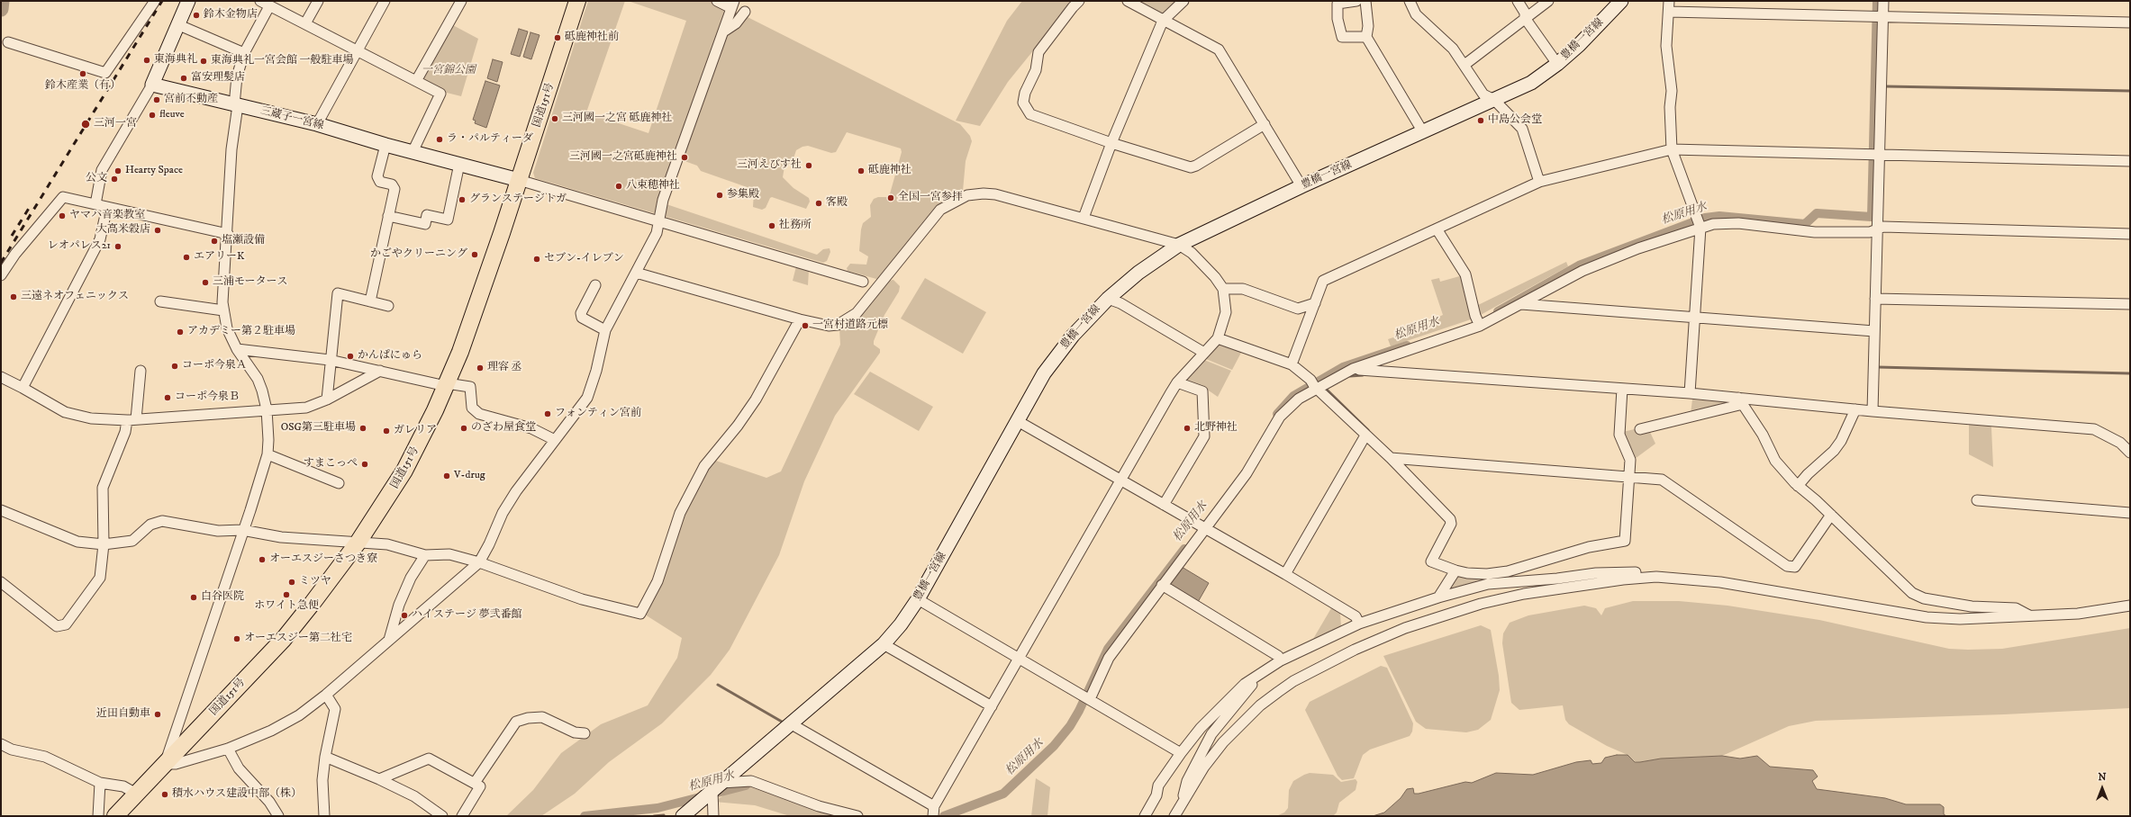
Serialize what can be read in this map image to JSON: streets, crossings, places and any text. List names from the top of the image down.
{
  "streets": {
    "highway": ["国道151号"],
    "main road": ["豊橋一宮線", "三蔵子一宮線"]
  },
  "crossings": [
    ["国道151号", "三蔵子一宮線"]
  ],
  "water": ["松原用水"],
  "parks": ["一宮錦公園"],
  "places": [
    "鈴木金物店",
    "砥鹿神社前",
    "東海典礼",
    "東海典礼一宮会館 一般駐車場",
    "鈴木産業（有）",
    "富安理髪店",
    "宮前不動産",
    "fleuve",
    "三河國一之宮 砥鹿神社",
    "中島公会堂",
    "三河一宮",
    "ラ・パルティーダ",
    "三河國一之宮砥鹿神社",
    "三河えびす社",
    "Hearty Space",
    "砥鹿神社",
    "公文",
    "八束穂神社",
    "参集殿",
    "全国一宮参拝",
    "グランステージトガ",
    "客殿",
    "ヤマハ音楽教室",
    "社務所",
    "大高米穀店",
    "塩瀬設備",
    "レオパレス21",
    "かごやクリーニング",
    "エアリーK",
    "セブン-イレブン",
    "三浦モータース",
    "三遠ネオフェニックス",
    "一宮村道路元標",
    "アカデミー第２駐車場",
    "かんぱにゅら",
    "コーポ今泉Ａ",
    "理容 丞",
    "コーポ今泉Ｂ",
    "フォンティン宮前",
    "OSG第三駐車場",
    "のざわ屋食堂",
    "北野神社",
    "ガレリア",
    "すまこっぺ",
    "V-drug",
    "オーエスジーさつき寮",
    "ミツヤ",
    "ホワイト急便",
    "白谷医院",
    "ハイステージ 夢弐番館",
    "オーエスジー第二社宅",
    "近田自動車",
    "積水ハウス建設中部（株）"
  ],
  "north": "top"
}
